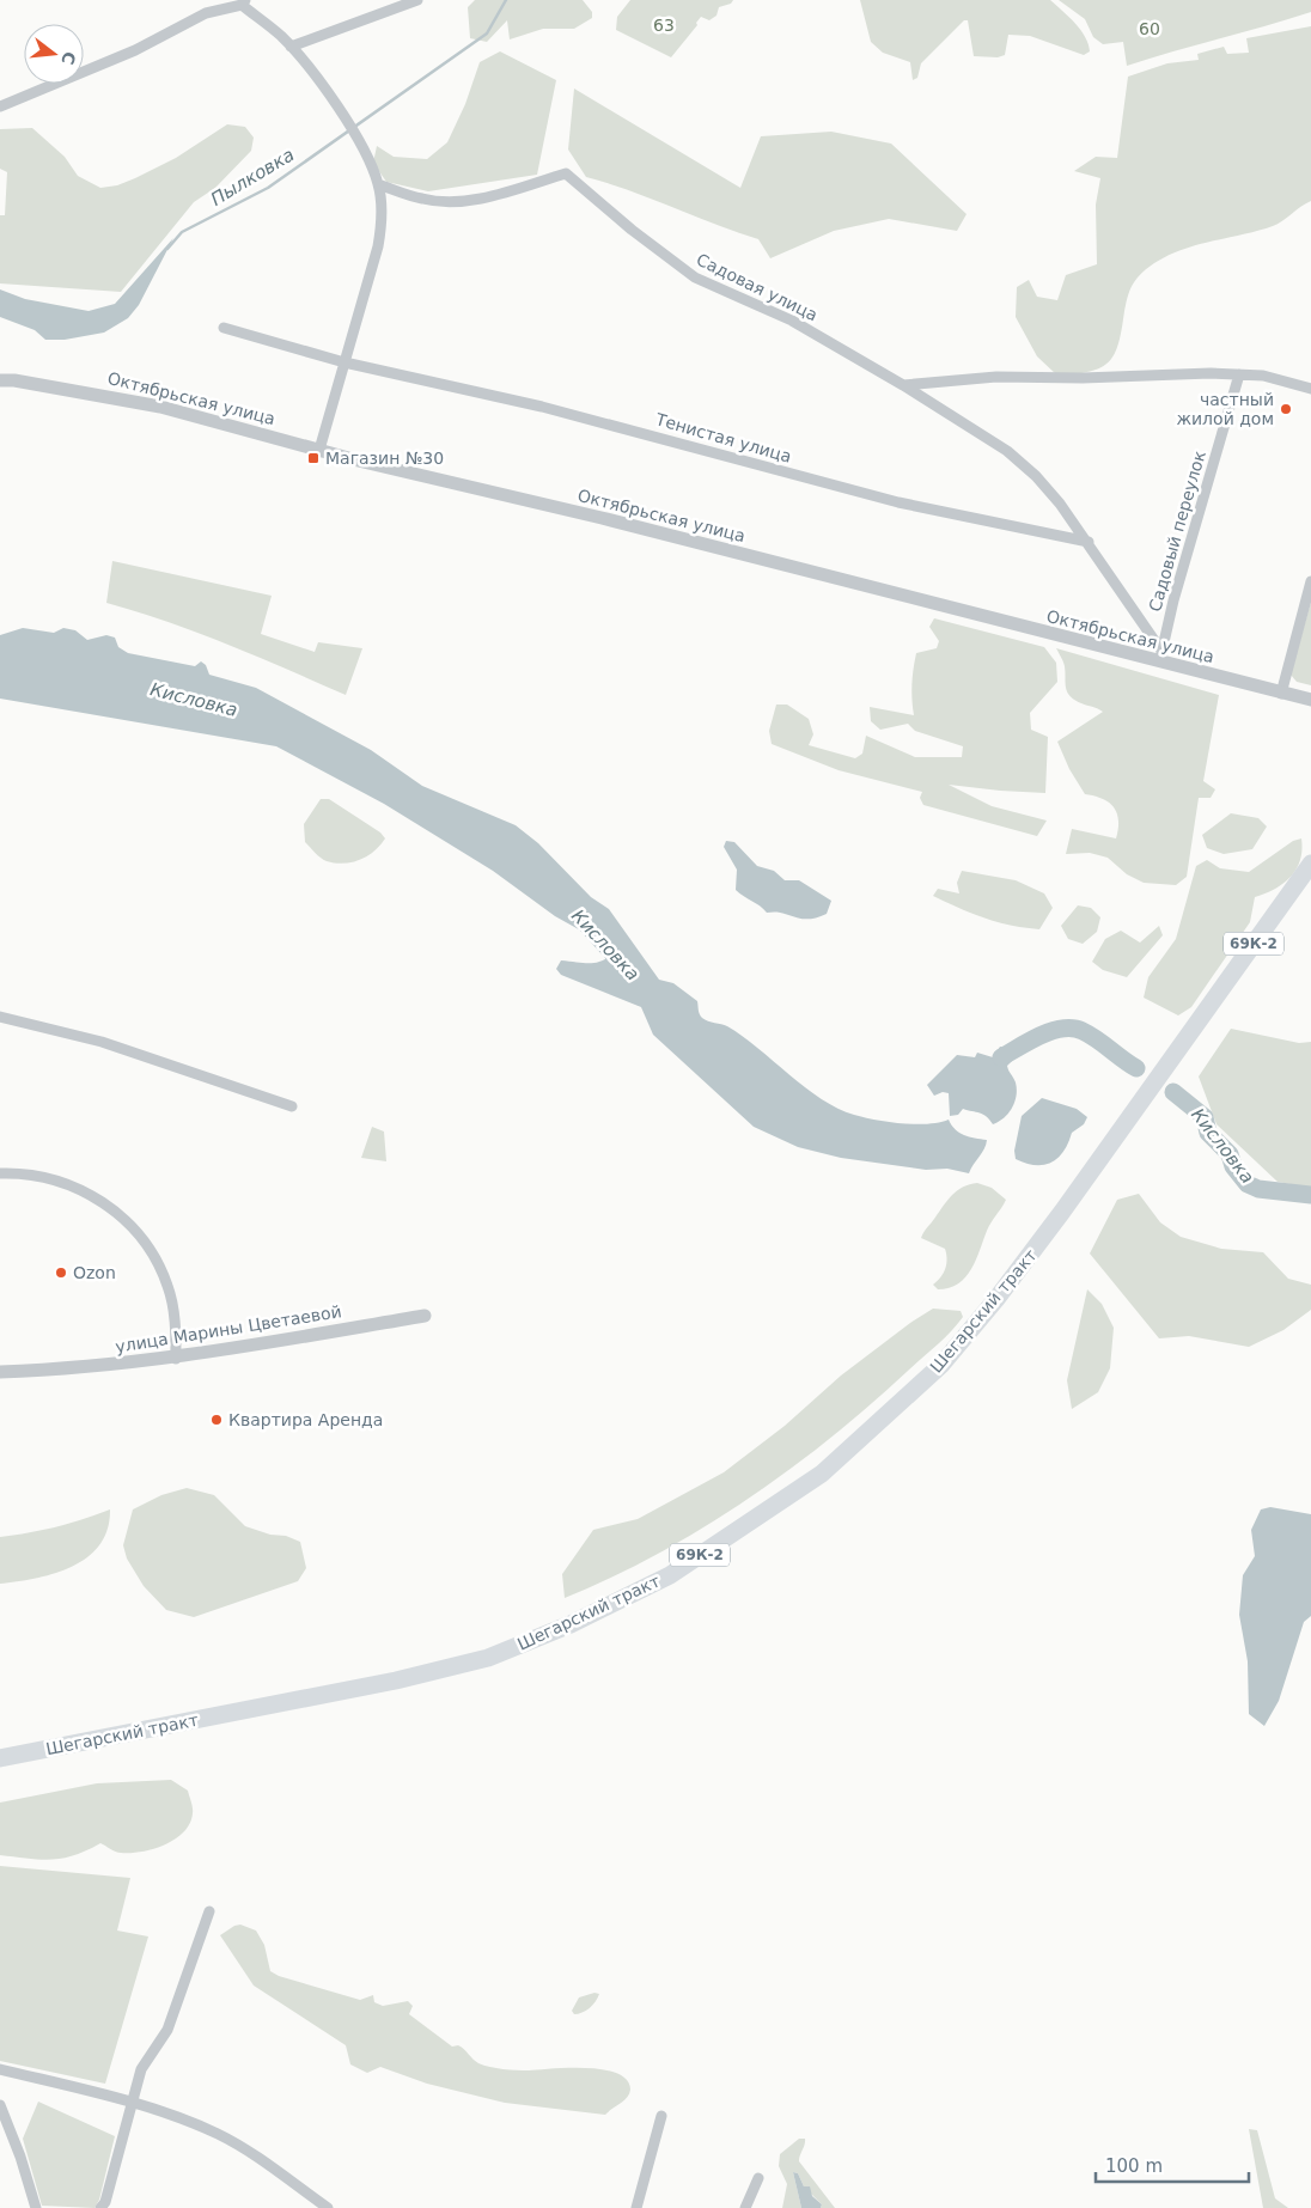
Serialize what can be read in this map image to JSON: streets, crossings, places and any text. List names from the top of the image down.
{
  "streets": {
    "main road": ["69К-2", "Шегарский тракт"],
    "street": [
      "Садовая улица",
      "Октябрьская улица",
      "Тенистая улица",
      "Садовый переулок",
      "улица Марины Цветаевой"
    ]
  },
  "crossings": [
    ["Садовая улица", "Тенистая улица"],
    ["Октябрьская улица", "Садовый переулок"]
  ],
  "water": ["Пылковка", "Кисловка"],
  "parks": ["63", "60"],
  "places": {
    "other": ["частный жилой дом", "Ozon", "Квартира Аренда"],
    "transit": ["Магазин №30"]
  },
  "scale_bar": "100 m",
  "north": "right"
}
